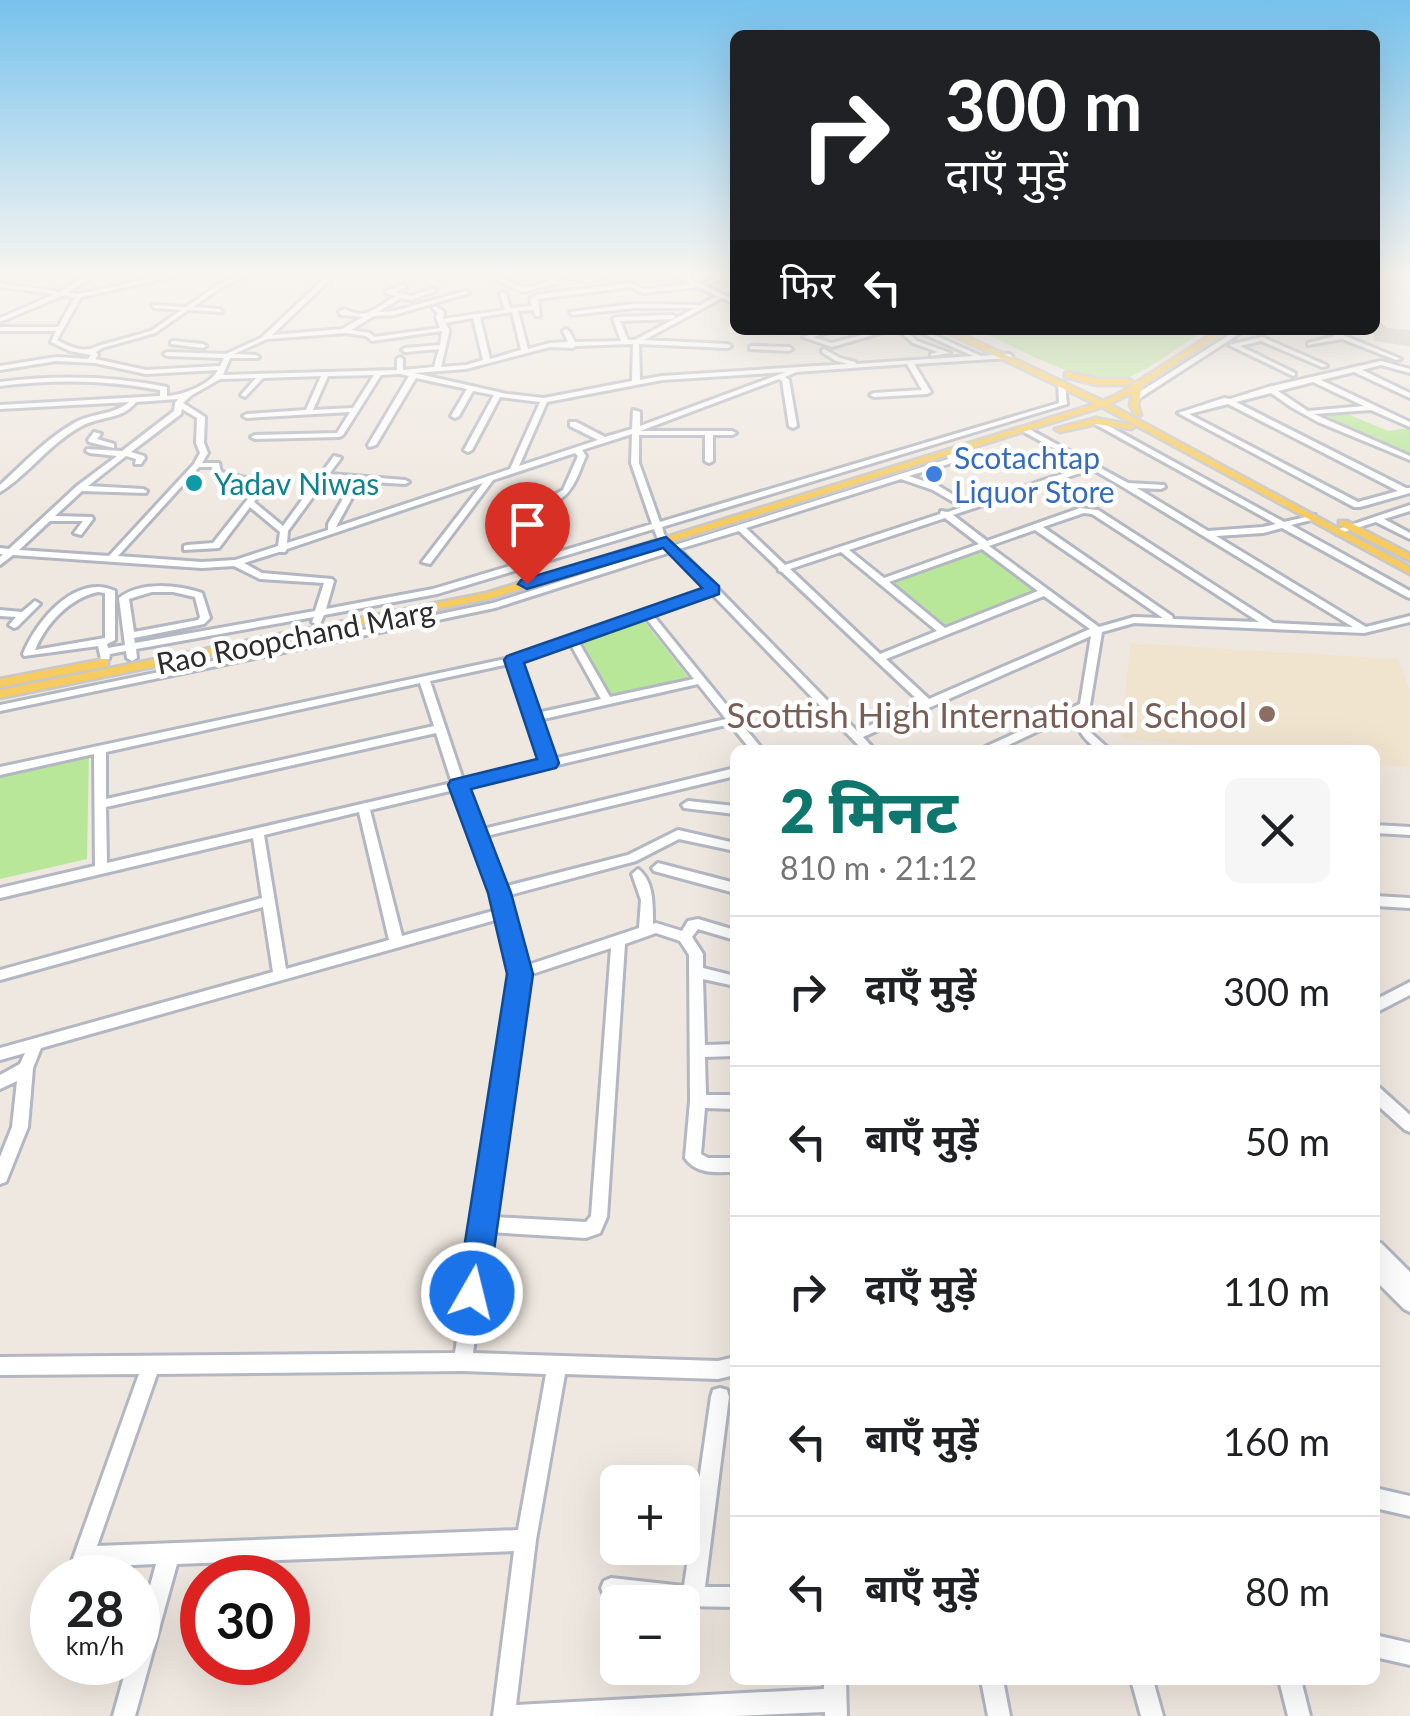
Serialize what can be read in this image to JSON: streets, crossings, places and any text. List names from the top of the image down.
{
  "streets": {
    "main road": ["Rao Roopchand Marg"]
  },
  "places": ["Scotachtap Liquor Store", "Yadav Niwas", "Scottish High International School"],
  "page": {
    "turn": ["300 m", "दाएँ मुड़ें"],
    "then": "फिर",
    "heading": ["2 मिनट", "810 m · 21:12"],
    "list": [
      {
        "name": "दाएँ मुड़ें",
        "value": "300 m"
      },
      {
        "name": "बाएँ मुड़ें",
        "value": "50 m"
      },
      {
        "name": "दाएँ मुड़ें",
        "value": "110 m"
      },
      {
        "name": "बाएँ मुड़ें",
        "value": "160 m"
      },
      {
        "name": "बाएँ मुड़ें",
        "value": "80 m"
      }
    ],
    "map_buttons": ["+", "−"],
    "speed": "28 km/h",
    "limit": "30"
  }
}
